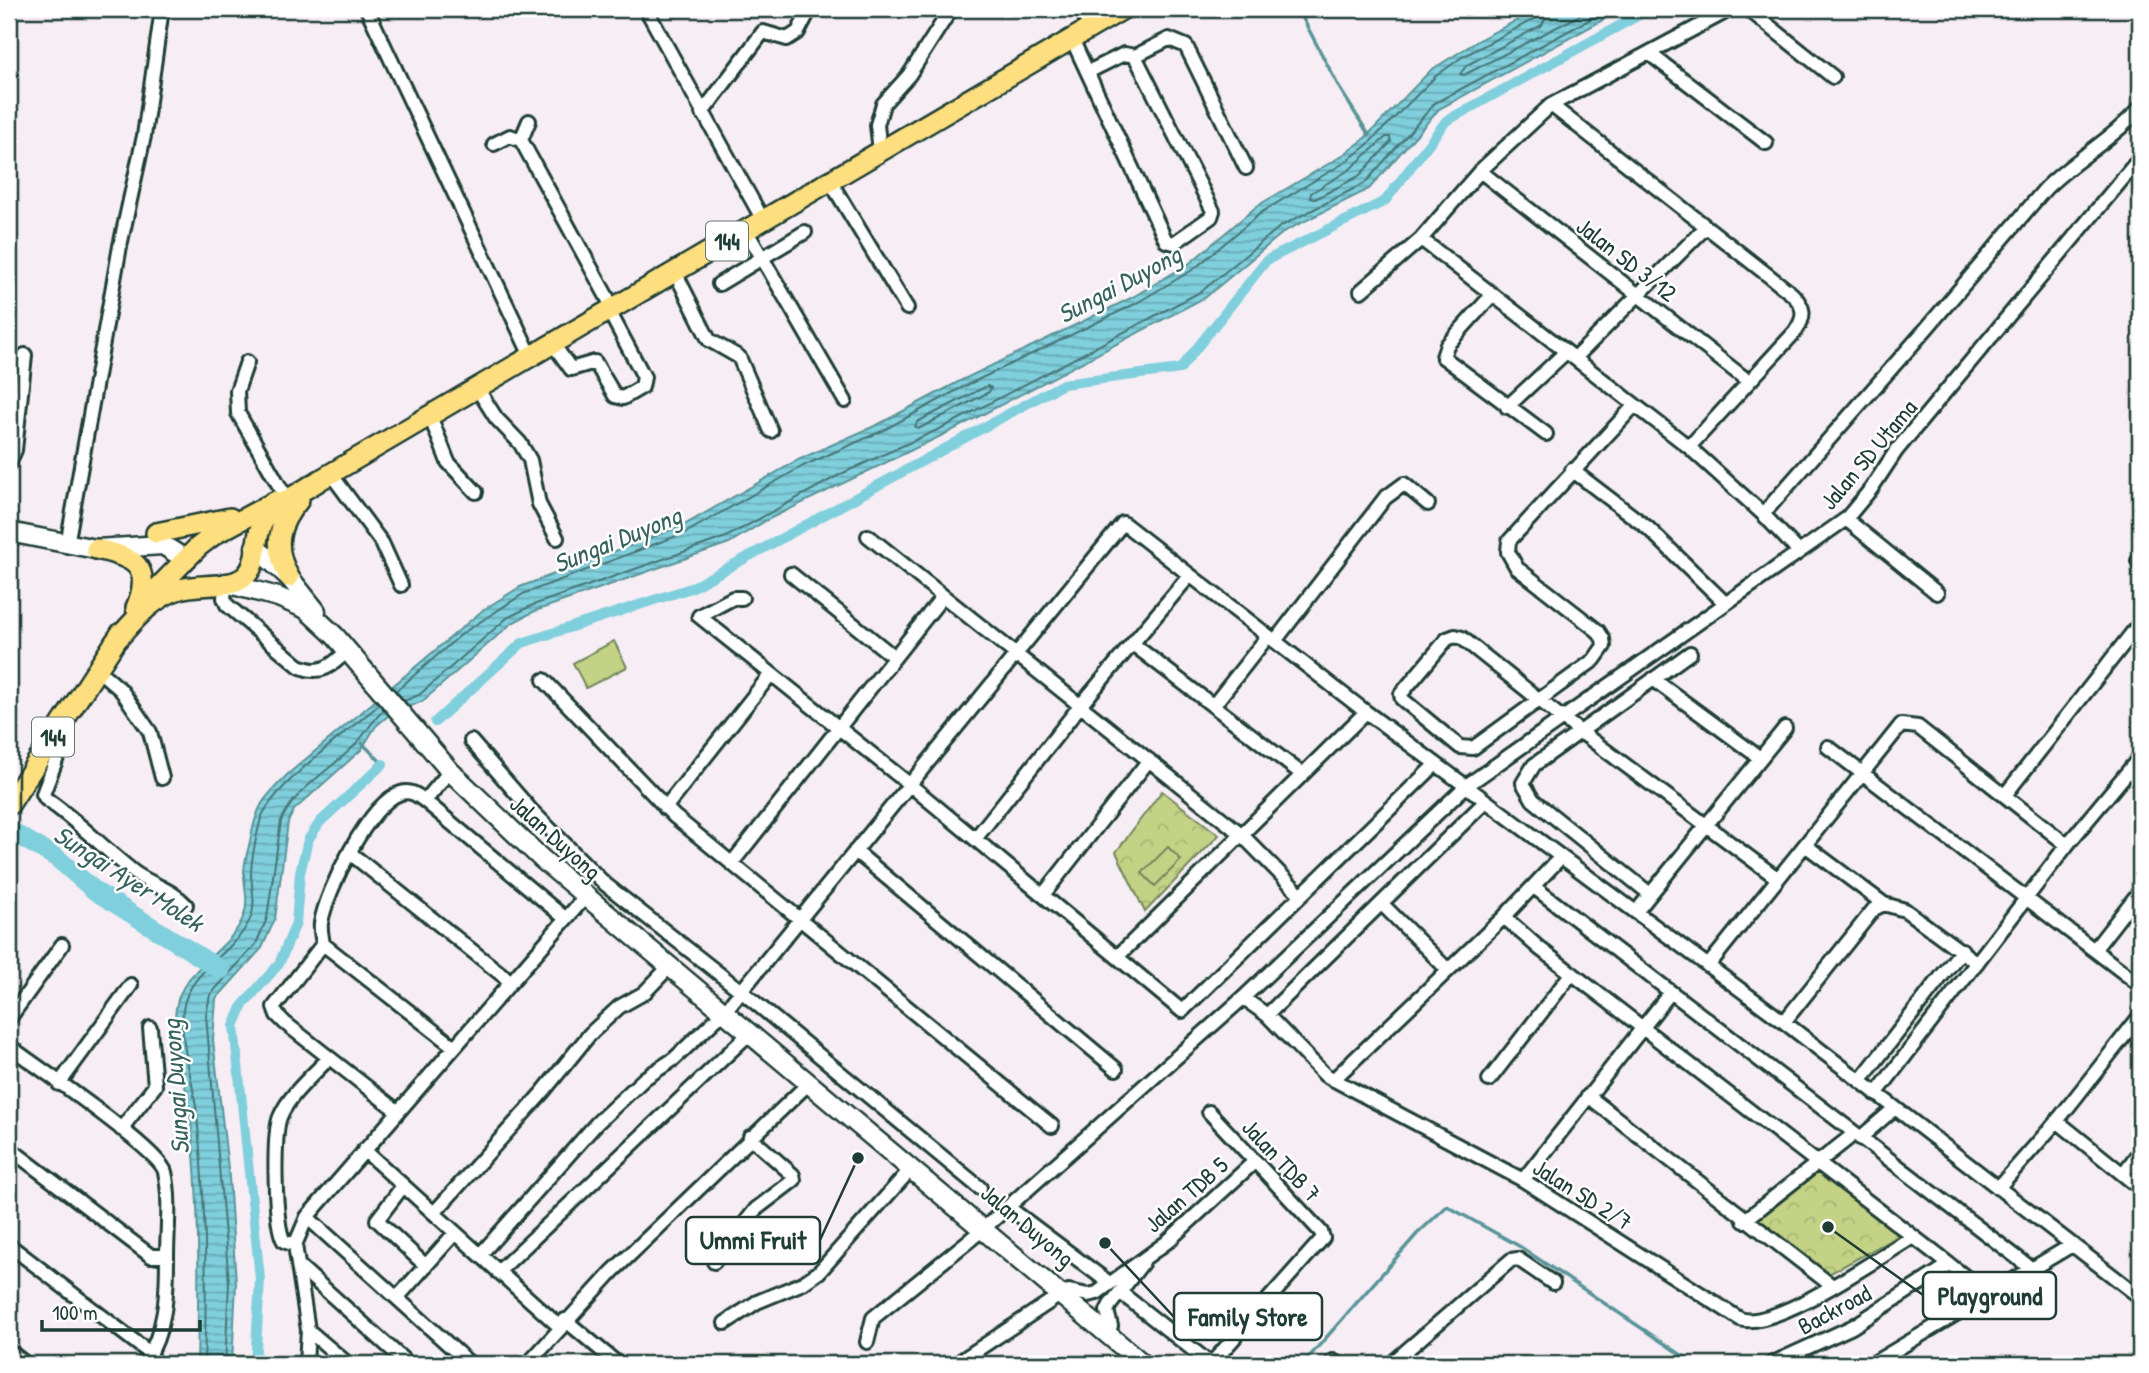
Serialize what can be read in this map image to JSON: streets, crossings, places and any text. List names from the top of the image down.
{
  "streets": {
    "main road": ["144", "Jalan Duyong"],
    "street": [
      "Jalan SD 3/12",
      "Jalan SD Utama",
      "Jalan TDB 7",
      "Jalan TDB 5",
      "Jalan SD 2/7",
      "Backroad"
    ]
  },
  "crossings": [
    ["144", "Jalan Duyong"],
    ["Jalan SD Utama", "Jalan Duyong"],
    ["Jalan SD Utama", "Jalan SD 2/7"],
    ["Jalan Duyong", "Jalan TDB 5"],
    ["Jalan TDB 7", "Jalan TDB 5"]
  ],
  "water": ["Sungai Duyong", "Sungai Ayer Molek"],
  "places": ["Ummi Fruit", "Playground", "Family Store"],
  "scale_bar": "100 m"
}
